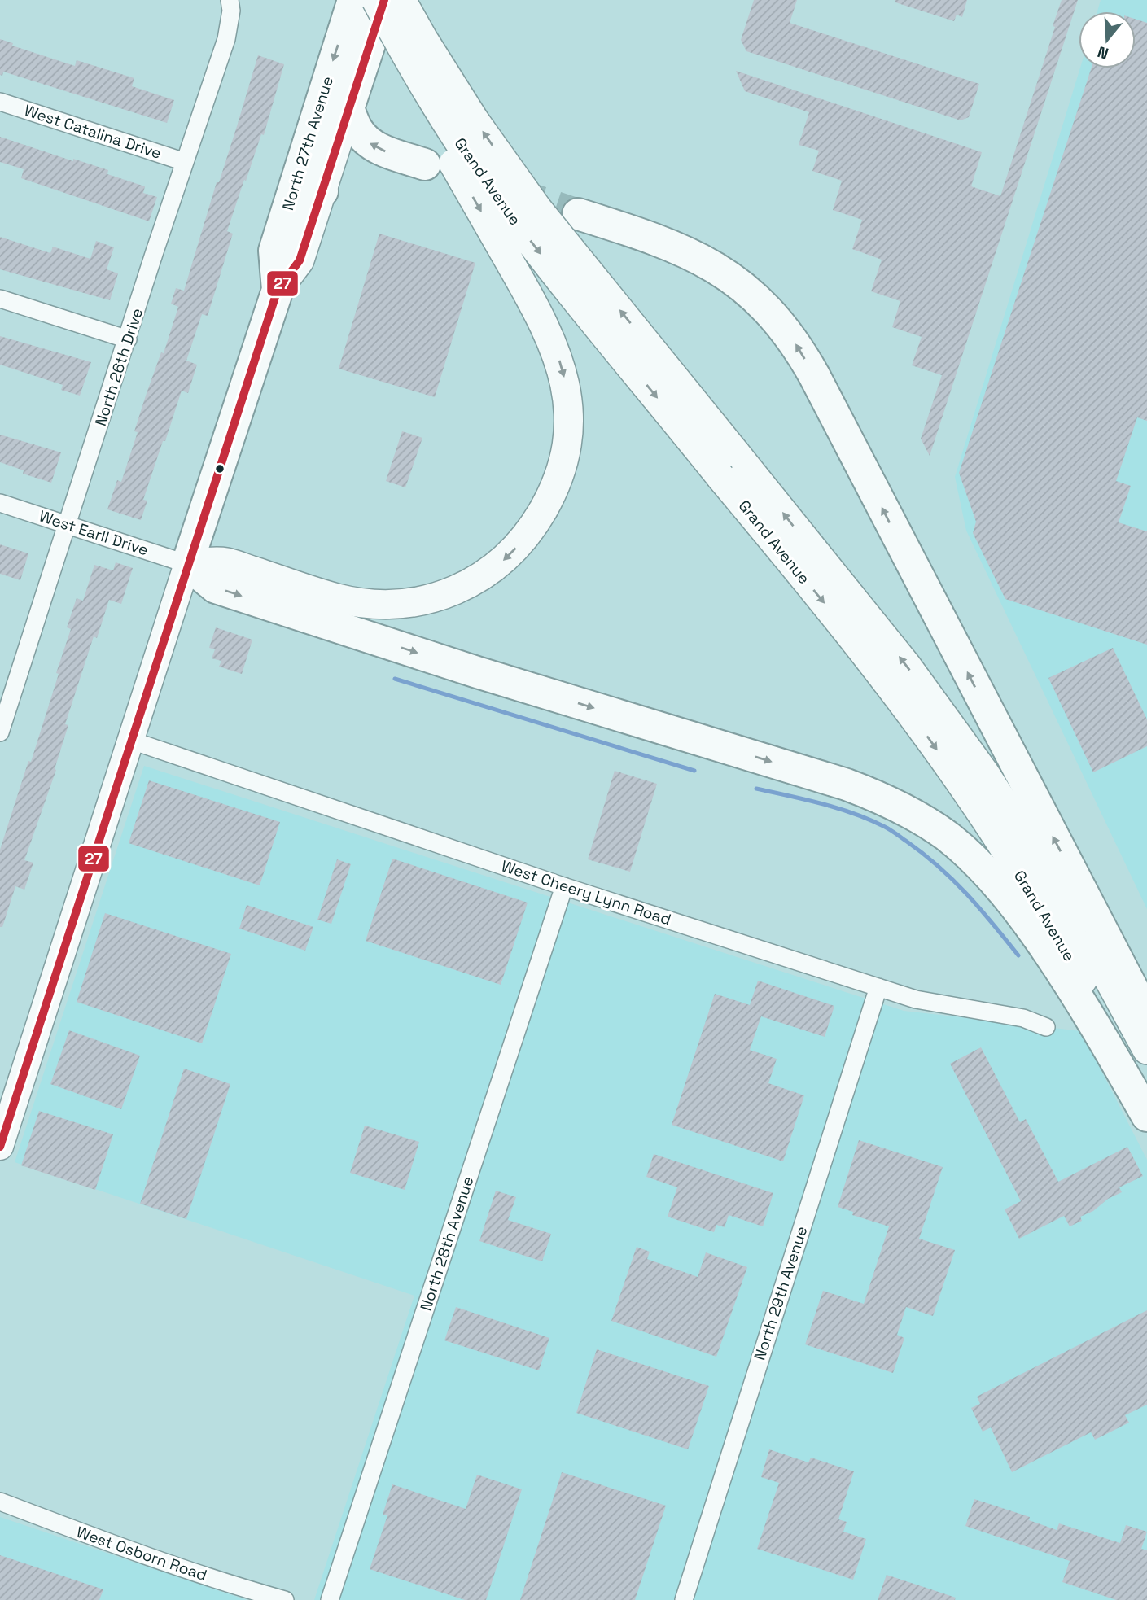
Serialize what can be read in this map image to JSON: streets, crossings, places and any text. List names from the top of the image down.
{
  "streets": {
    "highway": ["North 27th Avenue"],
    "main road": ["Grand Avenue"],
    "street": [
      "West Catalina Drive",
      "North 26th Drive",
      "West Earll Drive",
      "West Cheery Lynn Road",
      "North 28th Avenue",
      "North 29th Avenue",
      "West Osborn Road"
    ]
  },
  "crossings": [
    ["West Catalina Drive", "North 26th Drive"],
    ["North 27th Avenue", "West Earll Drive"],
    ["North 27th Avenue", "West Cheery Lynn Road"],
    ["North 26th Drive", "West Earll Drive"],
    ["West Cheery Lynn Road", "North 28th Avenue"],
    ["West Cheery Lynn Road", "North 29th Avenue"]
  ],
  "lines": ["transit line 27"],
  "north": "bottom"
}
